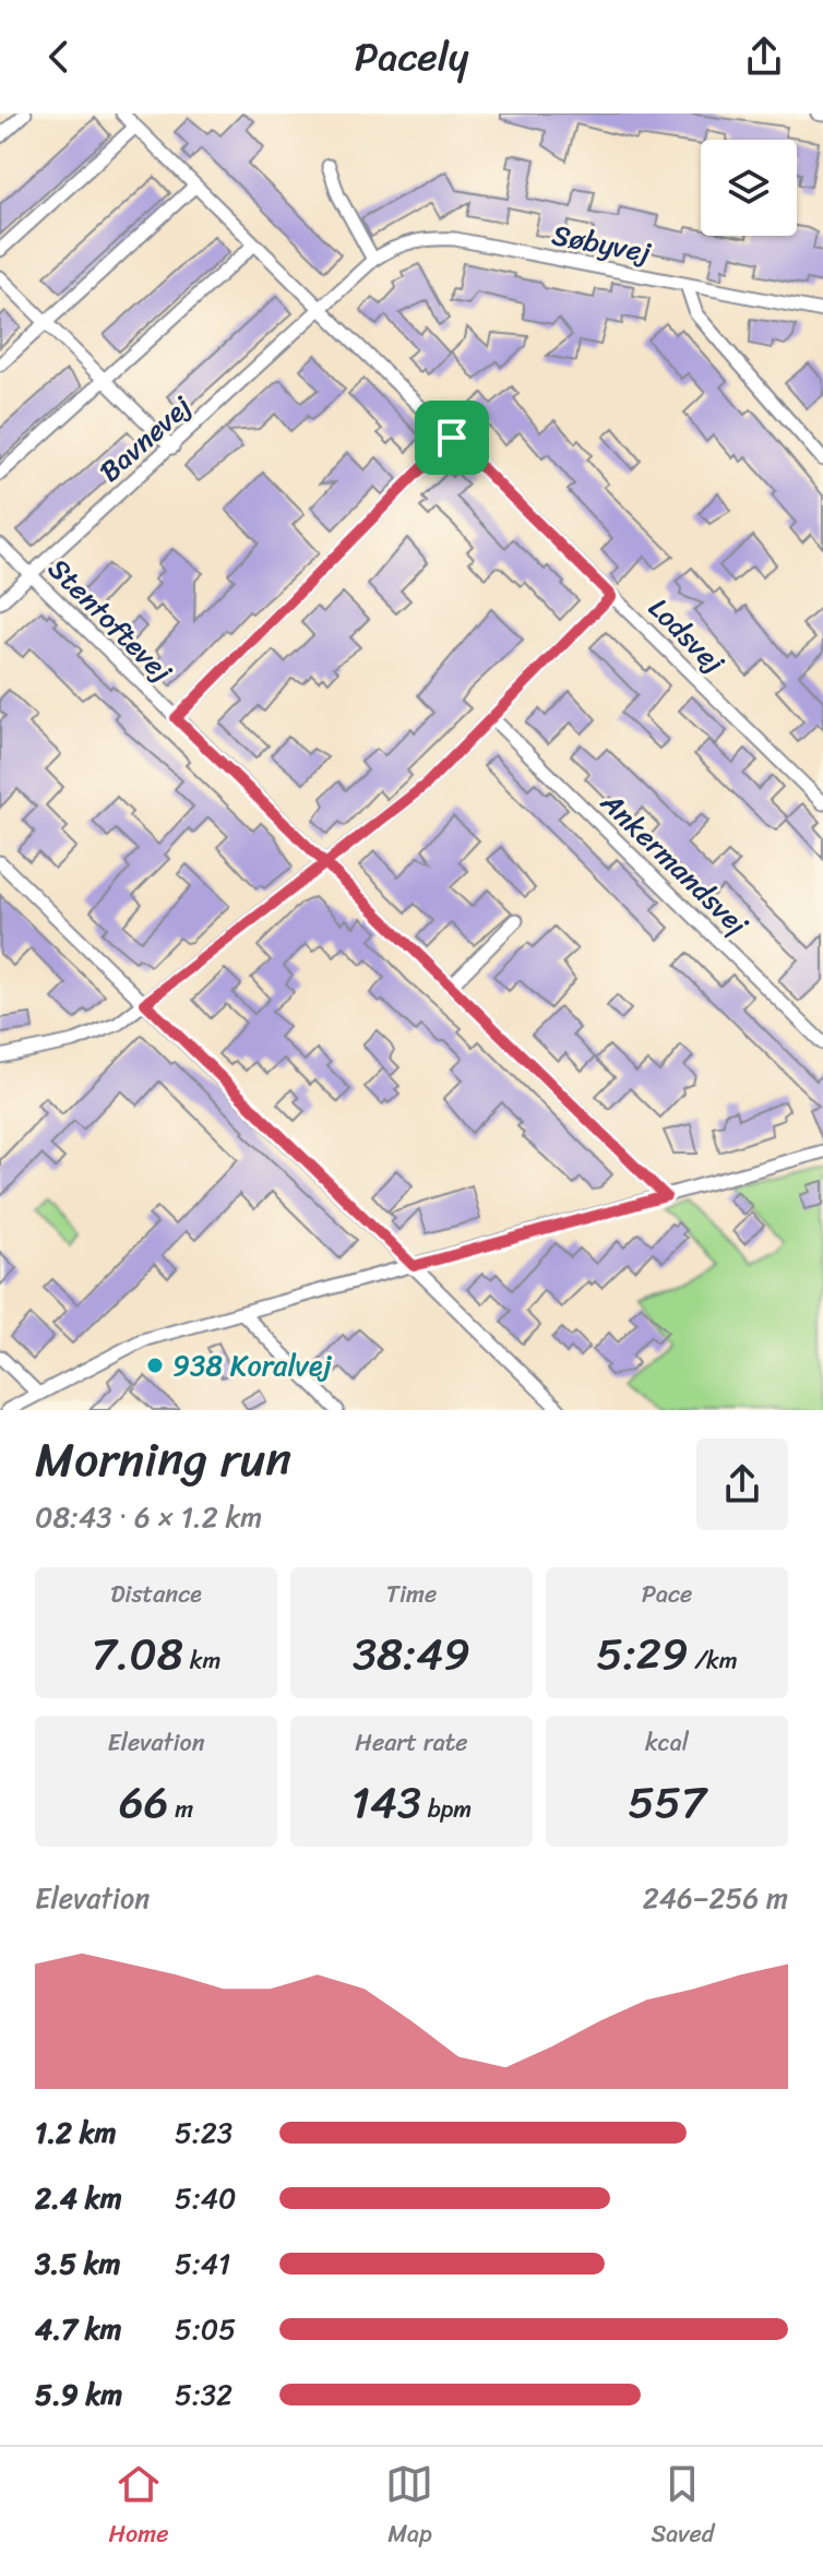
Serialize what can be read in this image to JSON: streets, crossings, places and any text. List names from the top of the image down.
{
  "streets": {
    "street": [
      "Søbyvej",
      "Bavnevej",
      "Stentoftevej",
      "Lodsvej",
      "Ankermandsvej"
    ]
  },
  "crossings": [
    ["Søbyvej", "Bavnevej"],
    ["Søbyvej", "Lodsvej"],
    ["Bavnevej", "Stentoftevej"],
    ["Bavnevej", "Lodsvej"]
  ],
  "places": ["938 Koralvej"],
  "page": {
    "header": "Pacely",
    "heading": ["Morning run", "08:43 · 6 × 1.2 km"],
    "stats": [
      ["Distance", "7.08 km"],
      ["Time", "38:49"],
      ["Pace", "5:29 /km"],
      ["Elevation", "66 m"],
      ["Heart rate", "143 bpm"],
      ["kcal", "557"]
    ],
    "chart": ["Elevation", "246–256 m"],
    "list": [
      {
        "name": "1.2 km",
        "note": "5:23"
      },
      {
        "name": "2.4 km",
        "note": "5:40"
      },
      {
        "name": "3.5 km",
        "note": "5:41"
      },
      {
        "name": "4.7 km",
        "note": "5:05"
      },
      {
        "name": "5.9 km",
        "note": "5:32"
      }
    ],
    "tabs": ["Home", "Map", "Saved"]
  }
}
